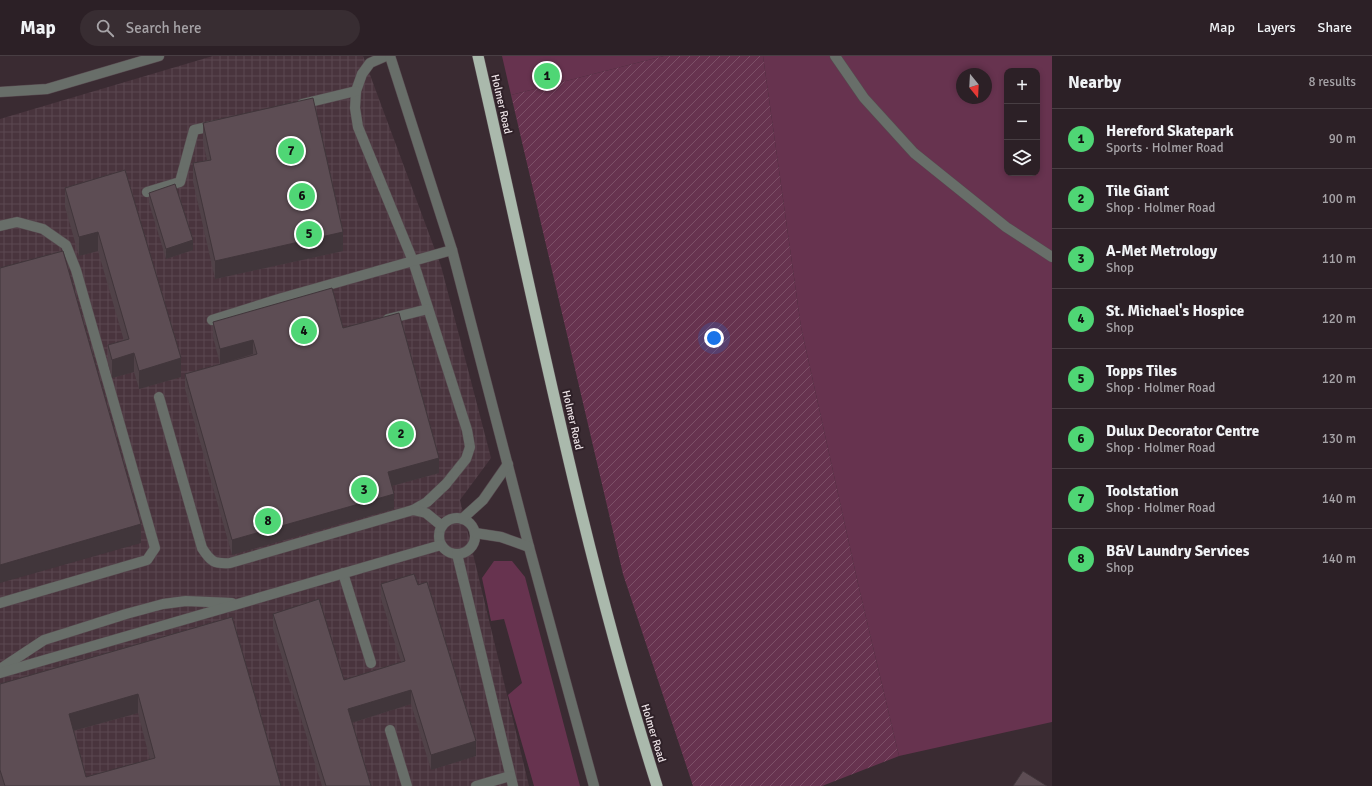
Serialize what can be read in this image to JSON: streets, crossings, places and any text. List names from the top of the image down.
{
  "streets": {
    "highway": ["Holmer Road"]
  },
  "north": "bottom",
  "page": {
    "header": "Map",
    "search": "Search here",
    "nav": ["Map", "Layers", "Share"],
    "heading": ["Nearby", "8 results"],
    "pins": [
      "1",
      "7",
      "6",
      "5",
      "4",
      "2",
      "3",
      "8"
    ],
    "map_buttons": ["+", "−"],
    "list": [
      {
        "mark": "1",
        "name": "Hereford Skatepark",
        "note": "Sports · Holmer Road",
        "value": "90 m"
      },
      {
        "mark": "2",
        "name": "Tile Giant",
        "note": "Shop · Holmer Road",
        "value": "100 m"
      },
      {
        "mark": "3",
        "name": "A-Met Metrology",
        "note": "Shop",
        "value": "110 m"
      },
      {
        "mark": "4",
        "name": "St. Michael's Hospice",
        "note": "Shop",
        "value": "120 m"
      },
      {
        "mark": "5",
        "name": "Topps Tiles",
        "note": "Shop · Holmer Road",
        "value": "120 m"
      },
      {
        "mark": "6",
        "name": "Dulux Decorator Centre",
        "note": "Shop · Holmer Road",
        "value": "130 m"
      },
      {
        "mark": "7",
        "name": "Toolstation",
        "note": "Shop · Holmer Road",
        "value": "140 m"
      },
      {
        "mark": "8",
        "name": "B&V Laundry Services",
        "note": "Shop",
        "value": "140 m"
      }
    ]
  }
}
